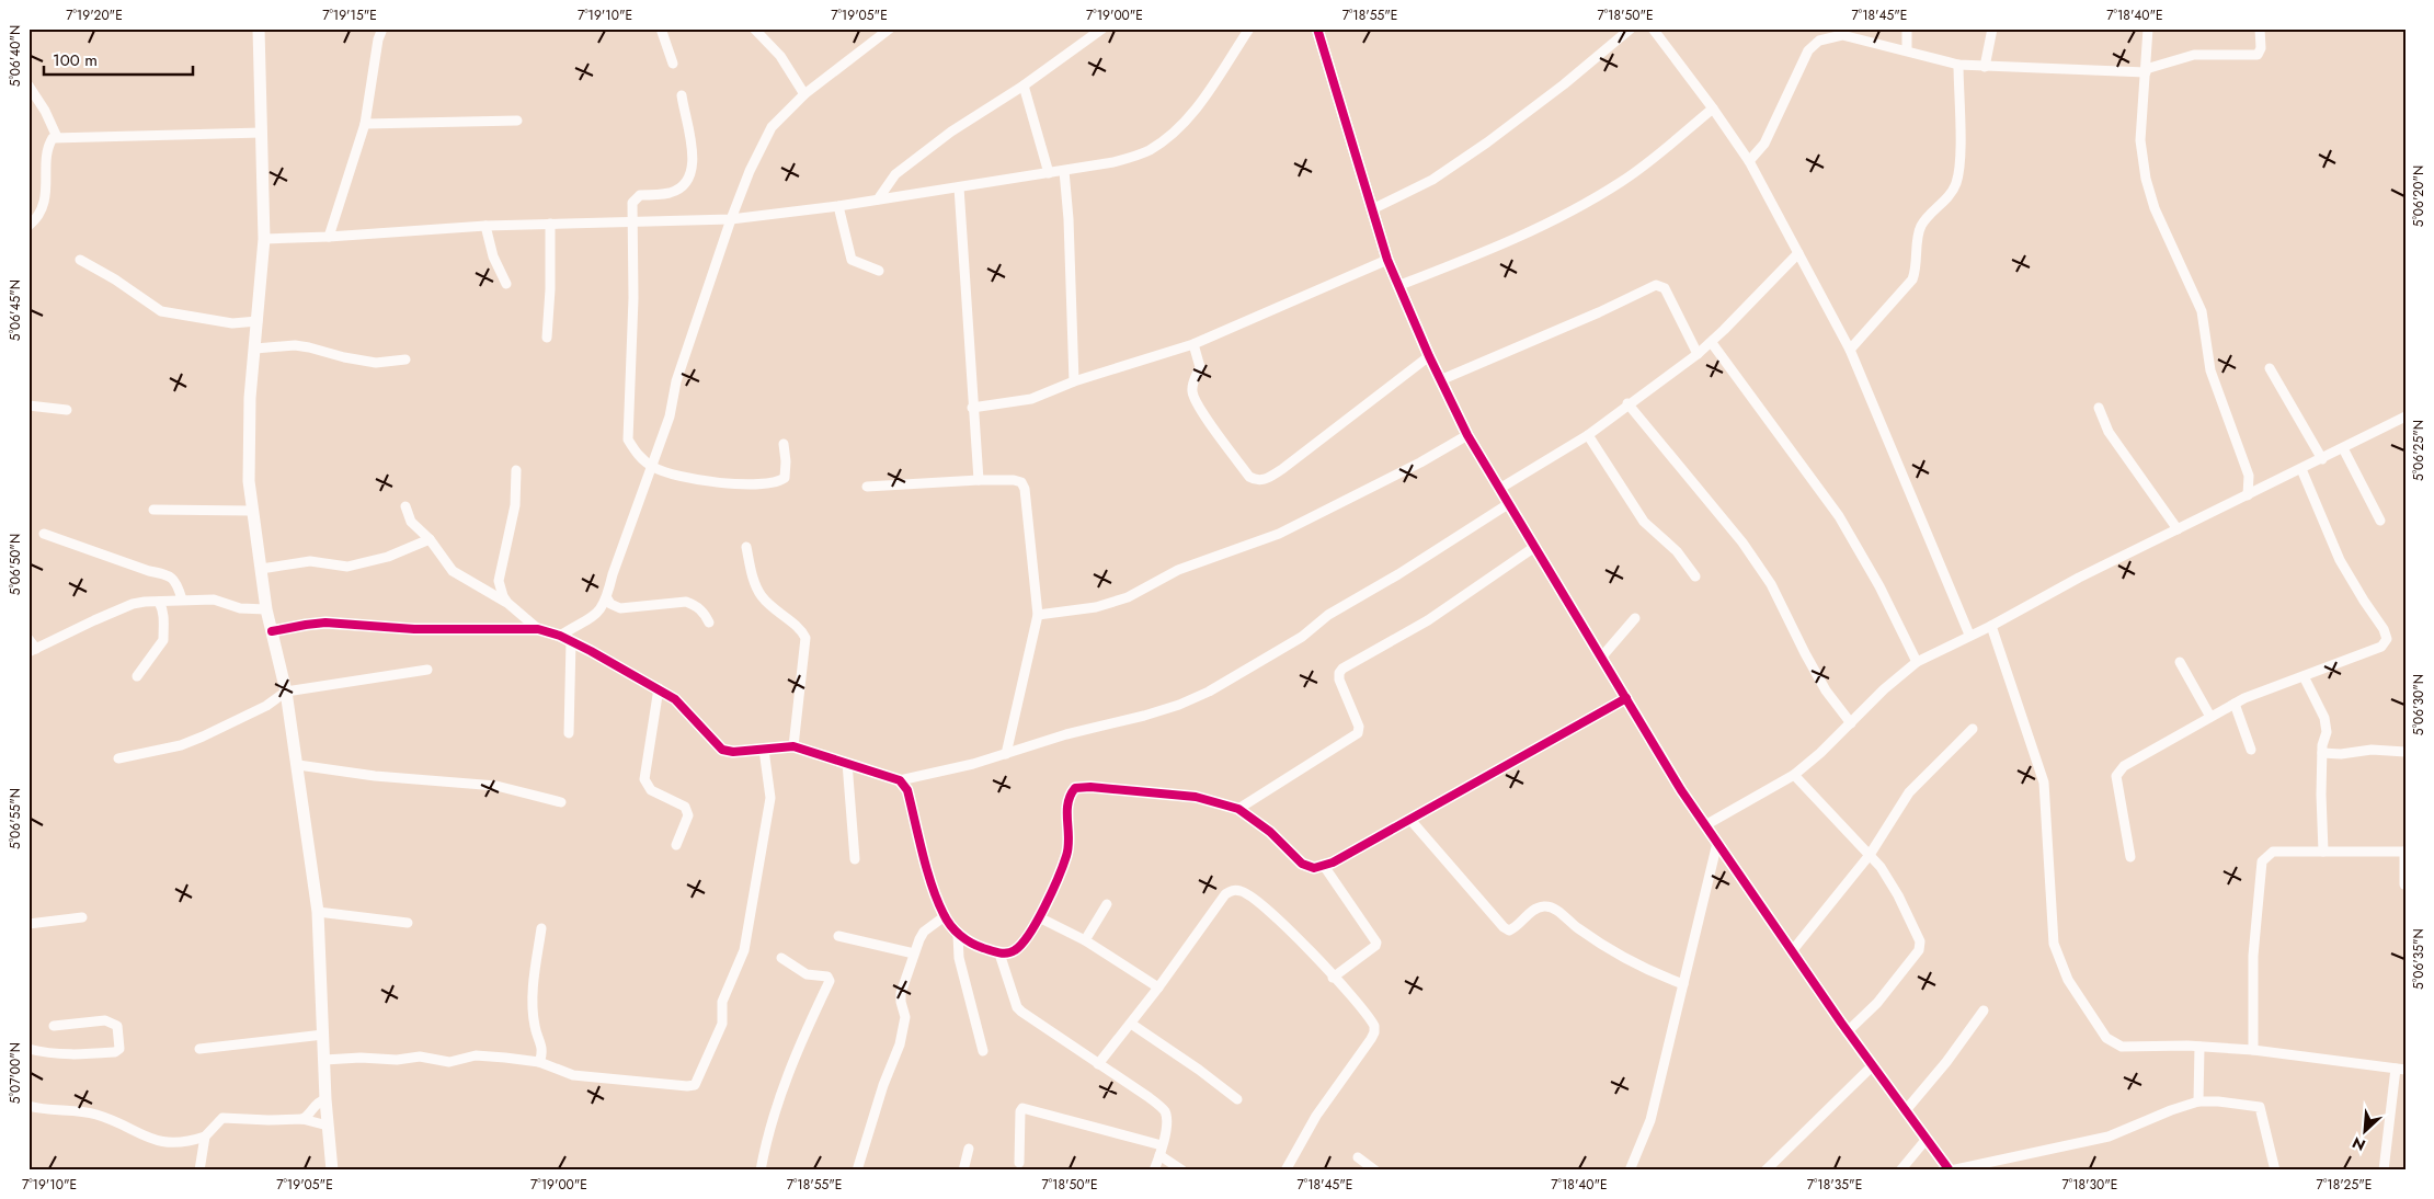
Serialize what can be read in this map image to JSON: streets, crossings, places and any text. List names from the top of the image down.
{
  "scale_bar": "100 m",
  "north": "bottom left",
  "coordinates": [
    "7°19'20\"E",
    "7°19'15\"E",
    "7°19'10\"E",
    "7°19'05\"E",
    "7°19'00\"E",
    "7°18'55\"E",
    "7°18'50\"E",
    "7°18'45\"E",
    "7°18'40\"E",
    "5°06'40\"N",
    "5°06'20\"N",
    "5°06'45\"N",
    "5°06'25\"N",
    "5°06'50\"N",
    "5°06'30\"N",
    "5°06'55\"N",
    "5°06'35\"N",
    "5°07'00\"N",
    "7°18'35\"E",
    "7°18'30\"E",
    "7°18'25\"E"
  ]
}
